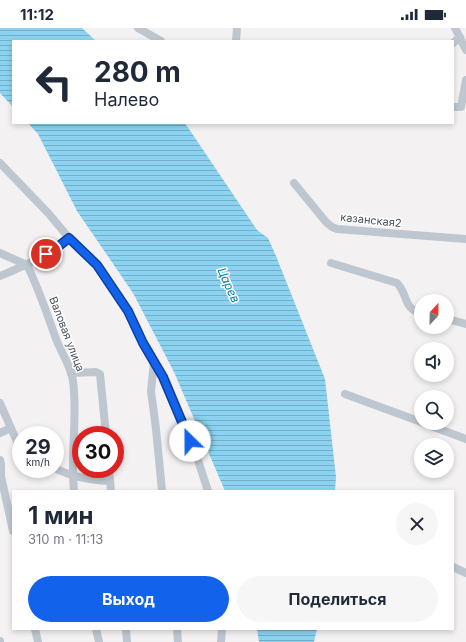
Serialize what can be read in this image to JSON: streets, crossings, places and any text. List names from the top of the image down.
{
  "streets": {
    "street": ["казанская2", "Валовая улица"]
  },
  "water": ["Царев"],
  "north": "top",
  "page": {
    "status": "11:12",
    "turn": ["280 m", "Налево"],
    "speed": "29 km/h",
    "limit": "30",
    "heading": ["1 мин", "310 m · 11:13"],
    "buttons": ["Выход", "Поделиться"]
  }
}
